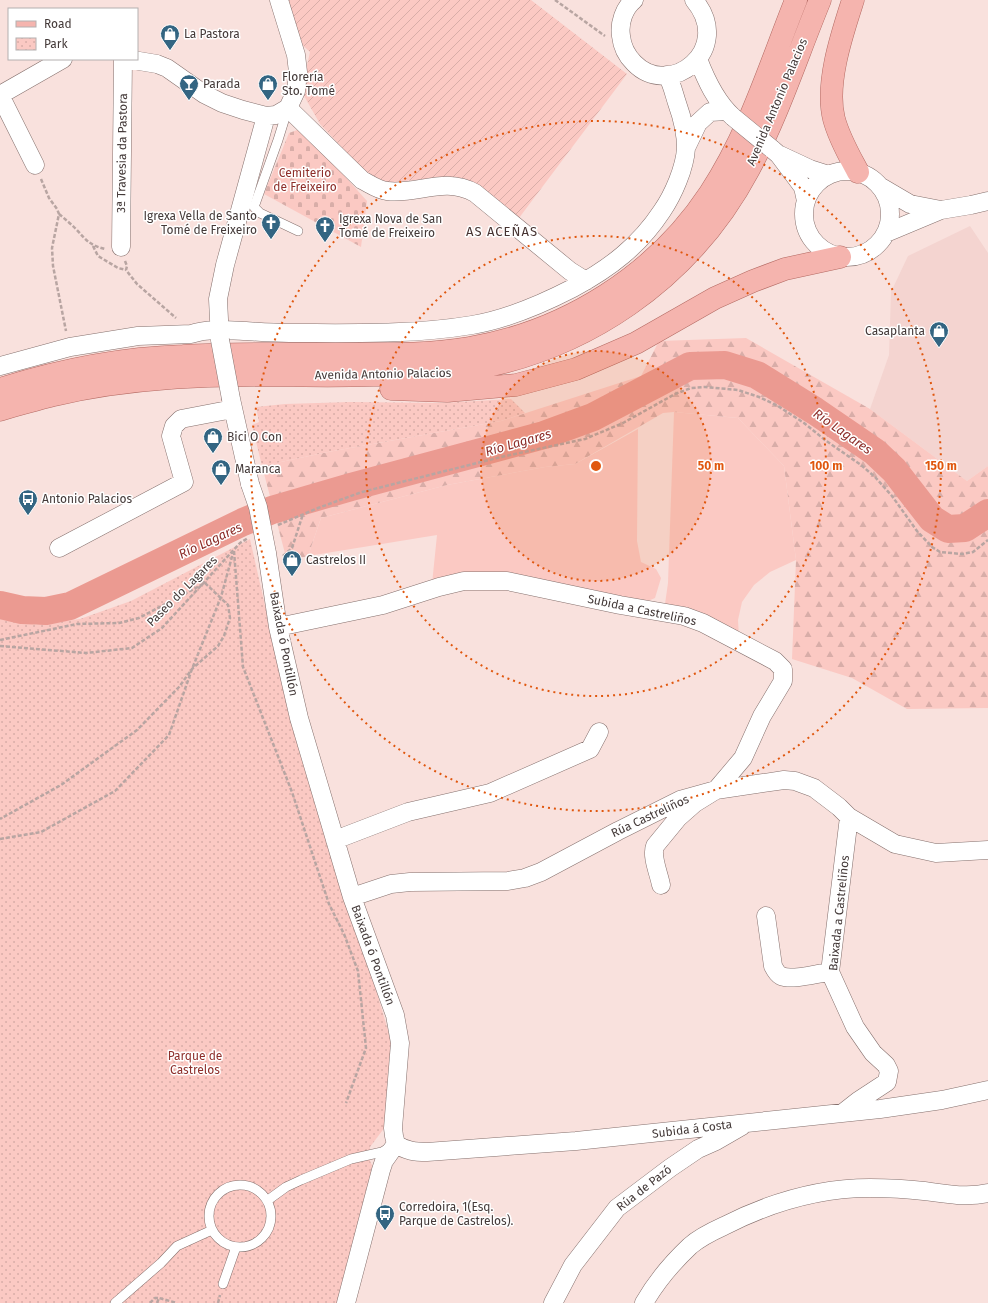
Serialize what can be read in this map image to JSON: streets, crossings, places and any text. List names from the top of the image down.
{
  "streets": {
    "main road": ["Avenida Antonio Palacios"],
    "street": [
      "3ª Travesia da Pastora",
      "Subida a Castreliños",
      "Baixada ó Pontillón",
      "Rúa Castreliños",
      "Baixada a Castreliños",
      "Subida á Costa",
      "Rúa de Pazó"
    ],
    "path": ["Paseo do Lagares"]
  },
  "crossings": [
    ["Subida a Castreliños", "Baixada ó Pontillón"],
    ["Subida a Castreliños", "Rúa Castreliños"],
    ["Baixada ó Pontillón", "Rúa Castreliños"],
    ["Baixada ó Pontillón", "Subida á Costa"],
    ["Rúa Castreliños", "Baixada a Castreliños"],
    ["Baixada a Castreliños", "Subida á Costa"],
    ["Subida á Costa", "Rúa de Pazó"]
  ],
  "districts": ["AS ACEÑAS"],
  "water": ["Río Lagares"],
  "parks": ["Cemiterio de Freixeiro", "Parque de Castrelos"],
  "places": {
    "shop": [
      "La Pastora",
      "Florería Sto. Tomé",
      "Casaplanta",
      "Bici O Con",
      "Maranca",
      "Castrelos II"
    ],
    "bar": ["Parada"],
    "church": ["Igrexa Vella de Santo Tomé de Freixeiro", "Igrexa Nova de San Tomé de Freixeiro"],
    "bus stop": ["Antonio Palacios", "Corredoira, 1(Esq. Parque de Castrelos)."]
  },
  "legend": ["Road", "Park"],
  "rings": ["50 m", "100 m", "150 m"]
}
